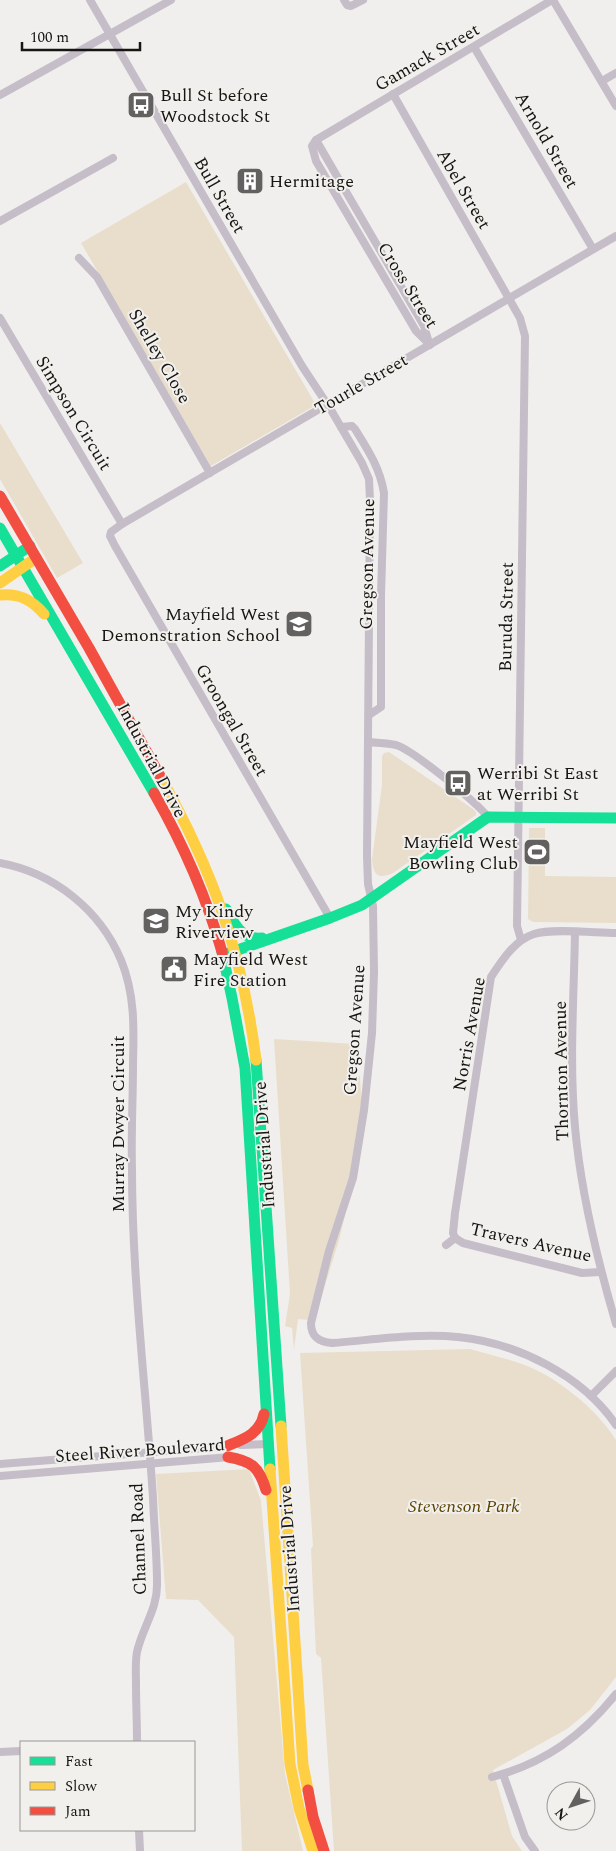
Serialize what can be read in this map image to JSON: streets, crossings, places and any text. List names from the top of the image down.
{
  "streets": {
    "main road": ["Industrial Drive"],
    "street": [
      "Gamack Street",
      "Arnold Street",
      "Abel Street",
      "Bull Street",
      "Cross Street",
      "Shelley Close",
      "Tourle Street",
      "Simpson Circuit",
      "Gregson Avenue",
      "Buruda Street",
      "Groongal Street",
      "Norris Avenue",
      "Thornton Avenue",
      "Murray Dwyer Circuit",
      "Travers Avenue",
      "Steel River Boulevard",
      "Channel Road"
    ]
  },
  "crossings": [
    ["Gamack Street", "Arnold Street"],
    ["Gamack Street", "Abel Street"],
    ["Gamack Street", "Cross Street"],
    ["Arnold Street", "Tourle Street"],
    ["Abel Street", "Tourle Street"],
    ["Abel Street", "Buruda Street"],
    ["Bull Street", "Tourle Street"],
    ["Bull Street", "Gregson Avenue"],
    ["Cross Street", "Tourle Street"],
    ["Shelley Close", "Tourle Street"],
    ["Tourle Street", "Simpson Circuit"],
    ["Tourle Street", "Gregson Avenue"],
    ["Tourle Street", "Buruda Street"],
    ["Tourle Street", "Groongal Street"],
    ["Buruda Street", "Norris Avenue"],
    ["Industrial Drive", "Steel River Boulevard"],
    ["Norris Avenue", "Thornton Avenue"],
    ["Norris Avenue", "Travers Avenue"],
    ["Thornton Avenue", "Travers Avenue"],
    ["Murray Dwyer Circuit", "Steel River Boulevard"],
    ["Murray Dwyer Circuit", "Channel Road"],
    ["Steel River Boulevard", "Channel Road"]
  ],
  "parks": ["Stevenson Park"],
  "places": {
    "bus stop": ["Bull St before Woodstock St", "Werribi St East at Werribi St"],
    "building": ["Hermitage"],
    "school or university": ["Mayfield West Demonstration School", "My Kindy Riverview"],
    "sports": ["Mayfield West Bowling Club"],
    "public building": ["Mayfield West Fire Station"]
  },
  "legend": ["Fast", "Slow", "Jam"],
  "scale_bar": "100 m",
  "north": "bottom left"
}
